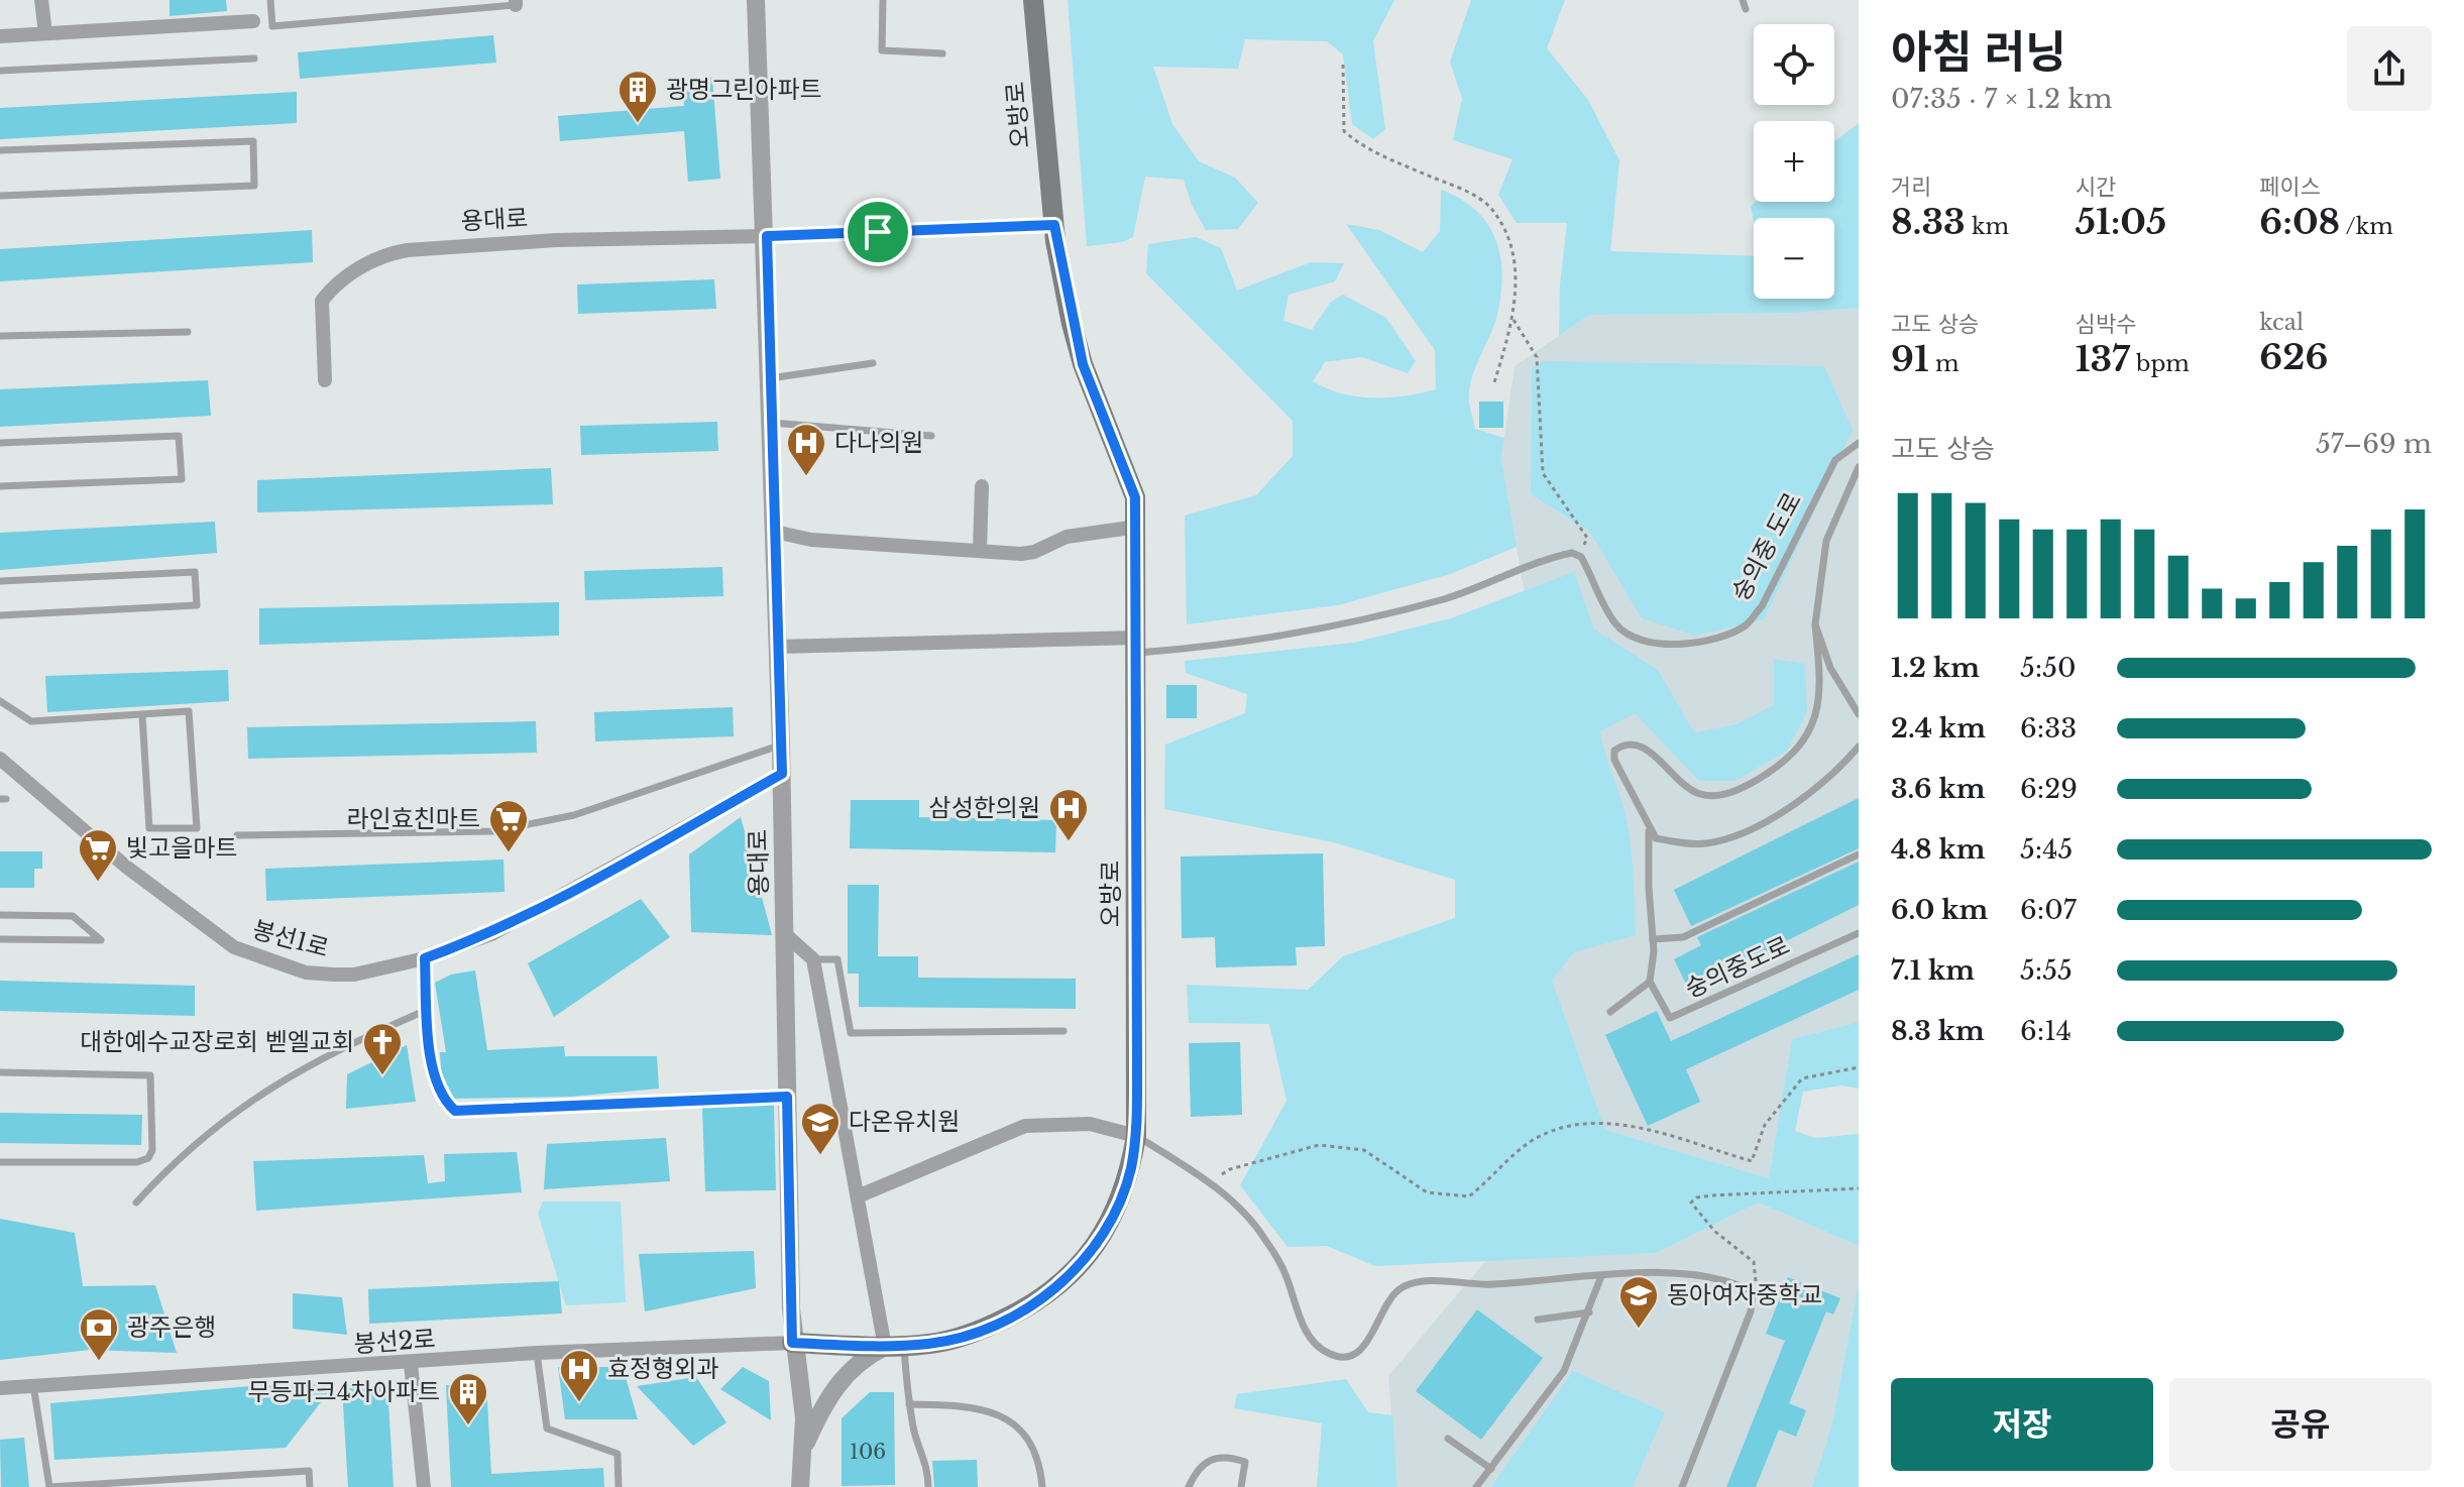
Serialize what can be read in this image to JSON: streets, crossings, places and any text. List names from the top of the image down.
{
  "streets": {
    "main road": ["오방로"],
    "street": ["용대로", "봉선1로", "봉선2로"],
    "lane": ["숭의중 도로", "숭의중도로"]
  },
  "crossings": [
    ["오방로", "용대로"],
    ["오방로", "봉선2로"],
    ["용대로", "봉선1로"],
    ["용대로", "봉선2로"],
    ["숭의중 도로", "숭의중도로"]
  ],
  "places": {
    "building": ["광명그린아파트", "무등파크4차아파트"],
    "hospital": ["다나의원", "삼성한의원", "효정형외과"],
    "supermarket": ["라인효친마트", "빛고을마트"],
    "church": ["대한예수교장로회 벧엘교회"],
    "school or university": ["다온유치원", "동아여자중학교"],
    "bank": ["광주은행"]
  },
  "house_numbers": ["106"],
  "page": {
    "heading": ["아침 러닝", "07:35 · 7 × 1.2 km"],
    "map_buttons": ["+", "−"],
    "stats": [
      ["거리", "8.33 km"],
      ["시간", "51:05"],
      ["페이스", "6:08 /km"],
      ["고도 상승", "91 m"],
      ["심박수", "137 bpm"],
      ["kcal", "626"]
    ],
    "chart": ["고도 상승", "57–69 m"],
    "list": [
      {
        "name": "1.2 km",
        "note": "5:50"
      },
      {
        "name": "2.4 km",
        "note": "6:33"
      },
      {
        "name": "3.6 km",
        "note": "6:29"
      },
      {
        "name": "4.8 km",
        "note": "5:45"
      },
      {
        "name": "6.0 km",
        "note": "6:07"
      },
      {
        "name": "7.1 km",
        "note": "5:55"
      },
      {
        "name": "8.3 km",
        "note": "6:14"
      }
    ],
    "buttons": ["저장", "공유"]
  }
}
